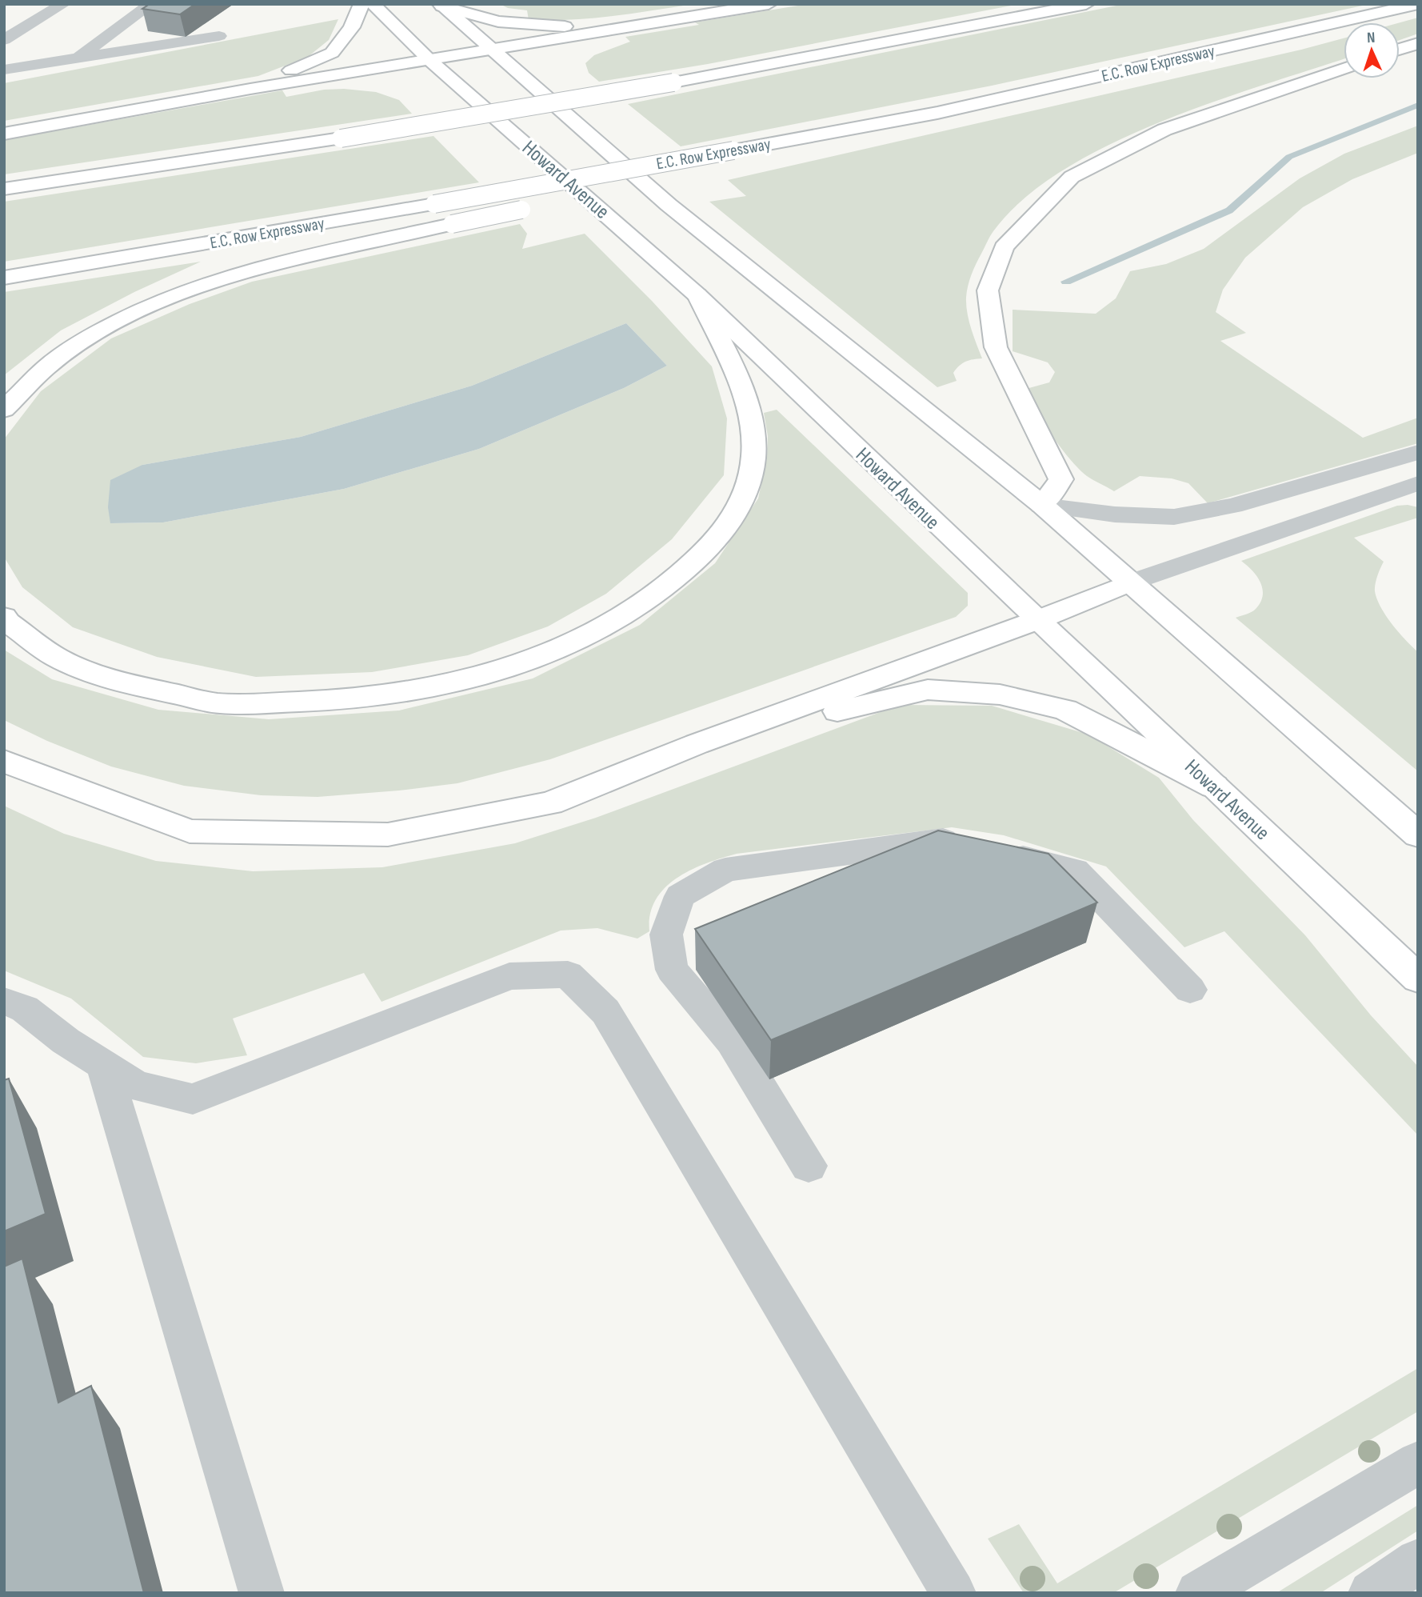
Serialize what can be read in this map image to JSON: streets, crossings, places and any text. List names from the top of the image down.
{
  "streets": {
    "main road": ["E.C. Row Expressway", "Howard Avenue"]
  },
  "north": "top"
}
